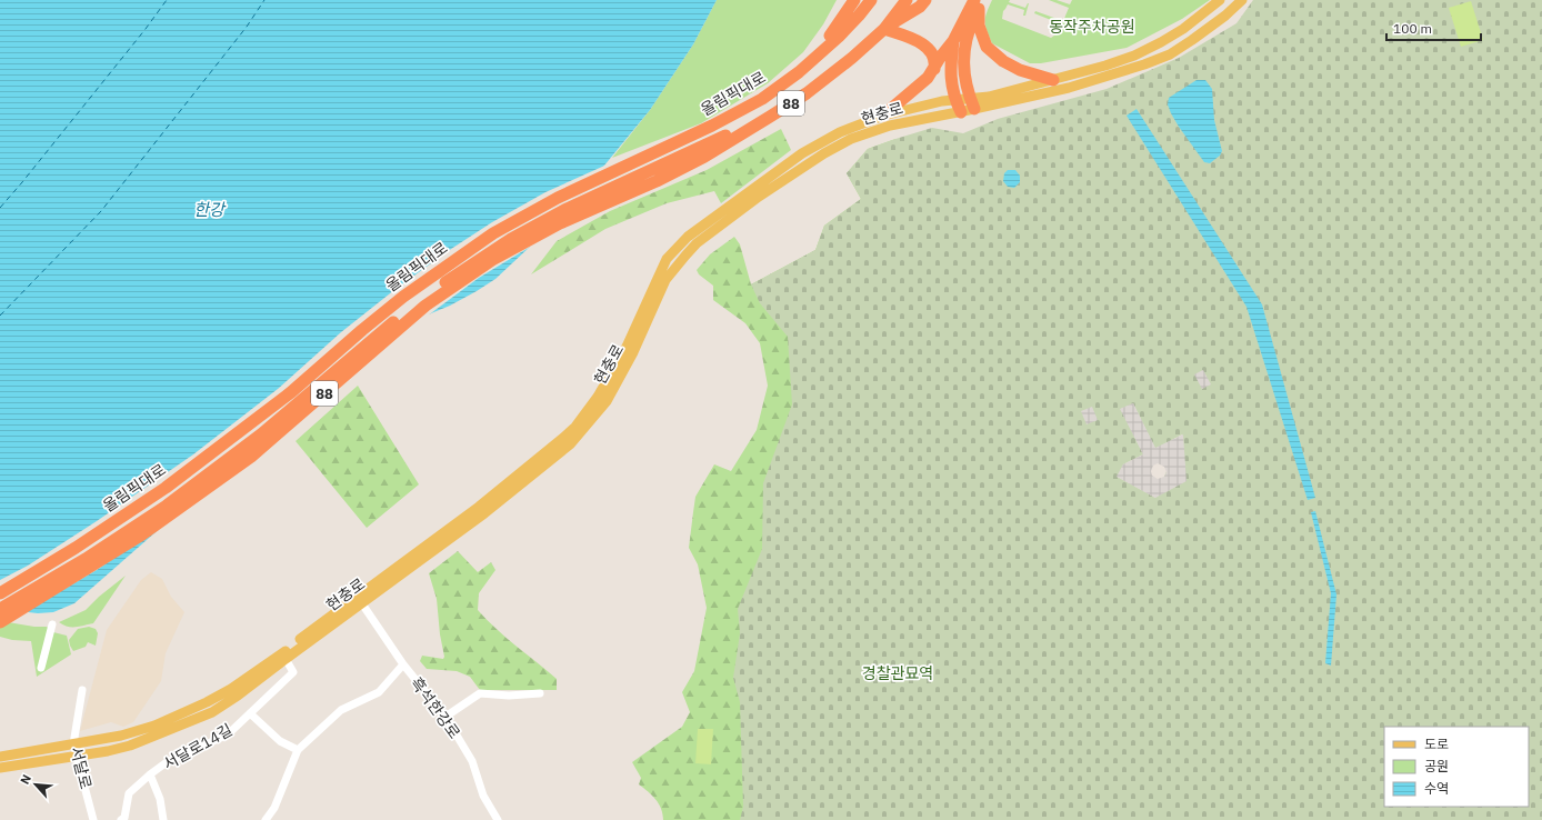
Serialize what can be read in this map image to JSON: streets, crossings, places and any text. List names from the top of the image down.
{
  "streets": {
    "highway": ["올림픽대로", "88"],
    "main road": ["현충로"],
    "street": ["흑석한강로", "서달로14길", "서달로"]
  },
  "crossings": [
    ["현충로", "흑석한강로"],
    ["현충로", "서달로14길"],
    ["현충로", "서달로"]
  ],
  "water": ["한강"],
  "parks": ["동작주차공원", "경찰관묘역"],
  "legend": ["도로", "공원", "수역"],
  "scale_bar": "100 m",
  "north": "top left"
}
